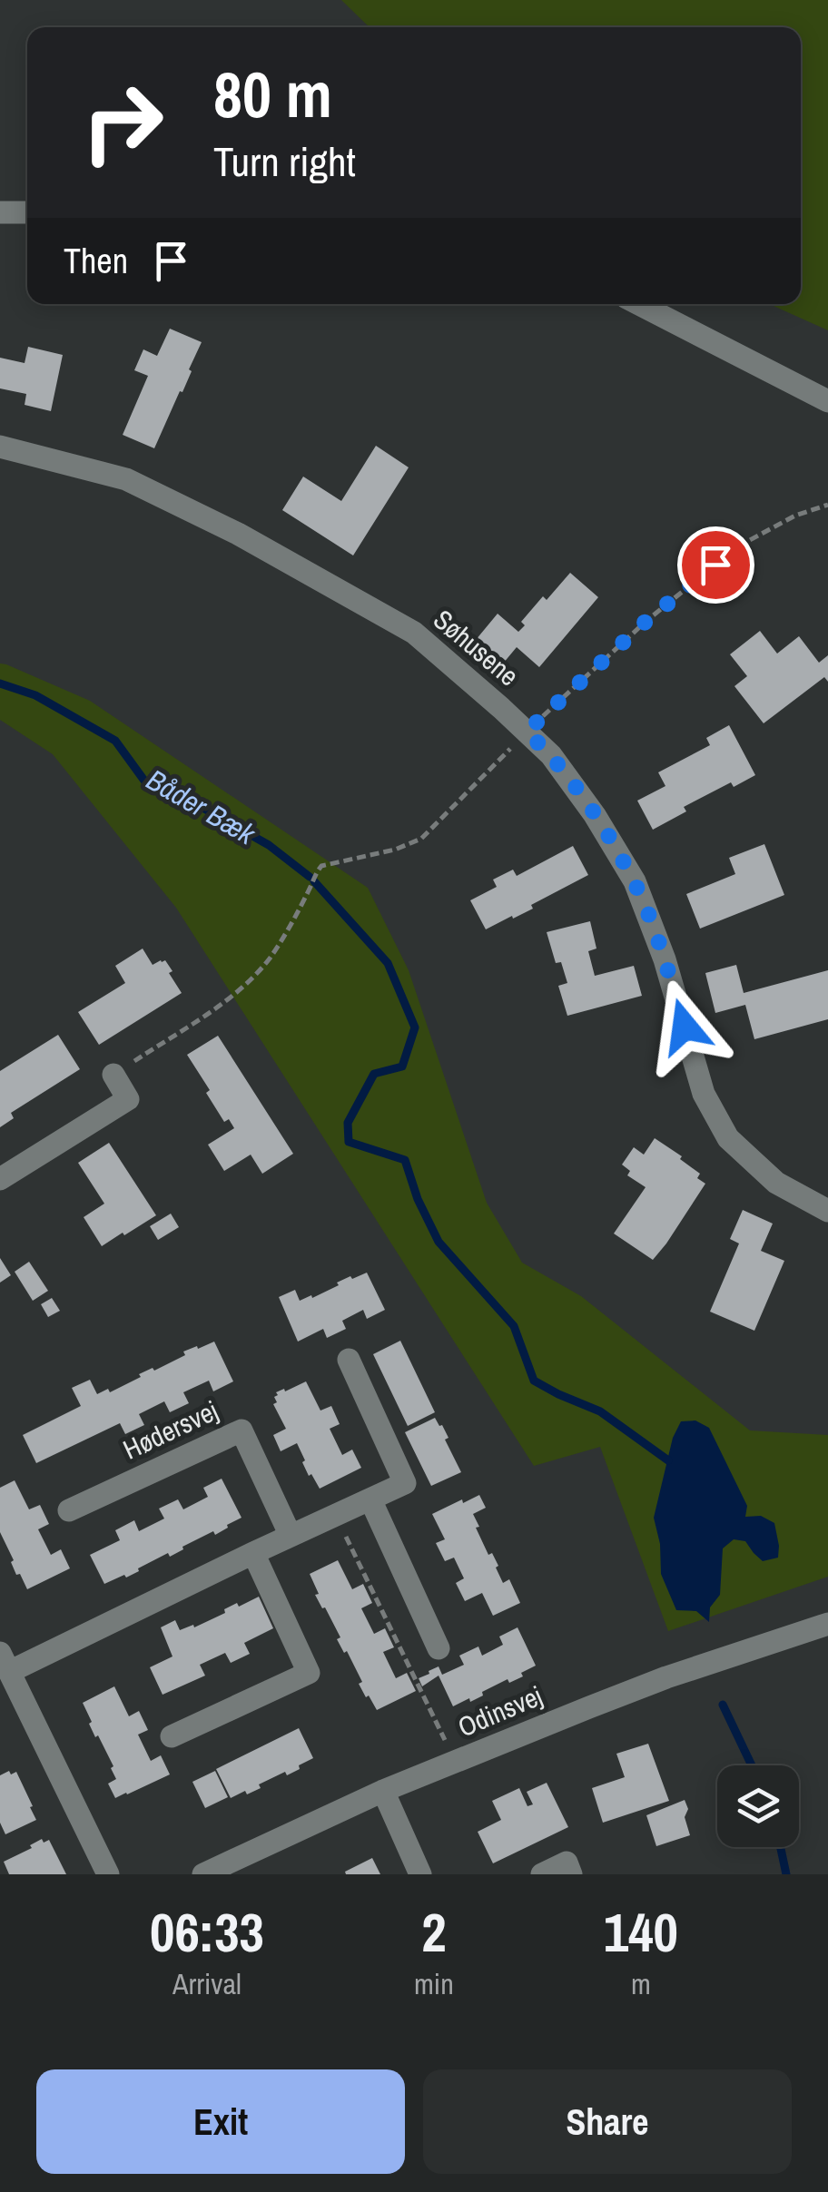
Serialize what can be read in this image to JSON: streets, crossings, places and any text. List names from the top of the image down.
{
  "streets": {
    "street": ["Søhusene", "Hødersvej", "Odinsvej"]
  },
  "water": ["Båder Bæk"],
  "page": {
    "turn": ["80 m", "Turn right"],
    "then": "Then",
    "eta": [
      "06:33",
      "Arrival",
      "2",
      "min",
      "140",
      "m"
    ],
    "buttons": ["Exit", "Share"]
  }
}
